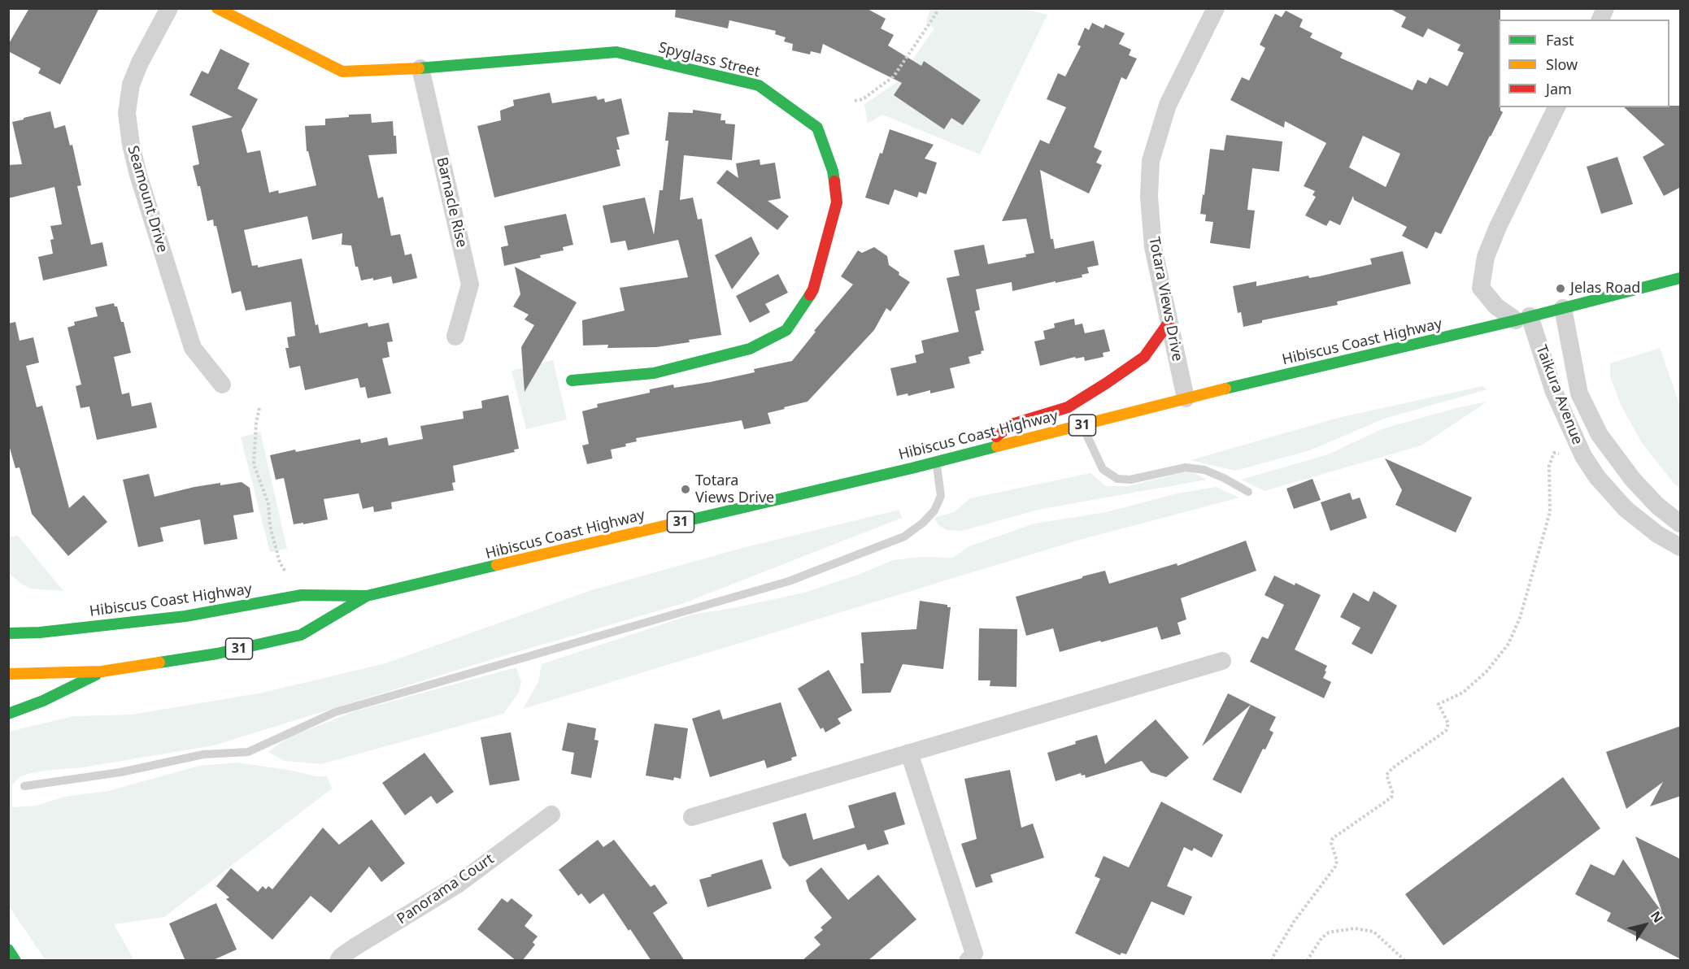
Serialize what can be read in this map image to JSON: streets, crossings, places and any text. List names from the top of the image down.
{
  "streets": {
    "main road": ["Spyglass Street", "Hibiscus Coast Highway", "31"],
    "street": [
      "Seamount Drive",
      "Barnacle Rise",
      "Totara Views Drive",
      "Taikura Avenue",
      "Panorama Court"
    ]
  },
  "crossings": [
    ["Spyglass Street", "Barnacle Rise"],
    ["Totara Views Drive", "Hibiscus Coast Highway"],
    ["Hibiscus Coast Highway", "Taikura Avenue"]
  ],
  "places": ["Jelas Road", "Totara Views Drive"],
  "legend": ["Fast", "Slow", "Jam"],
  "north": "top right"
}
